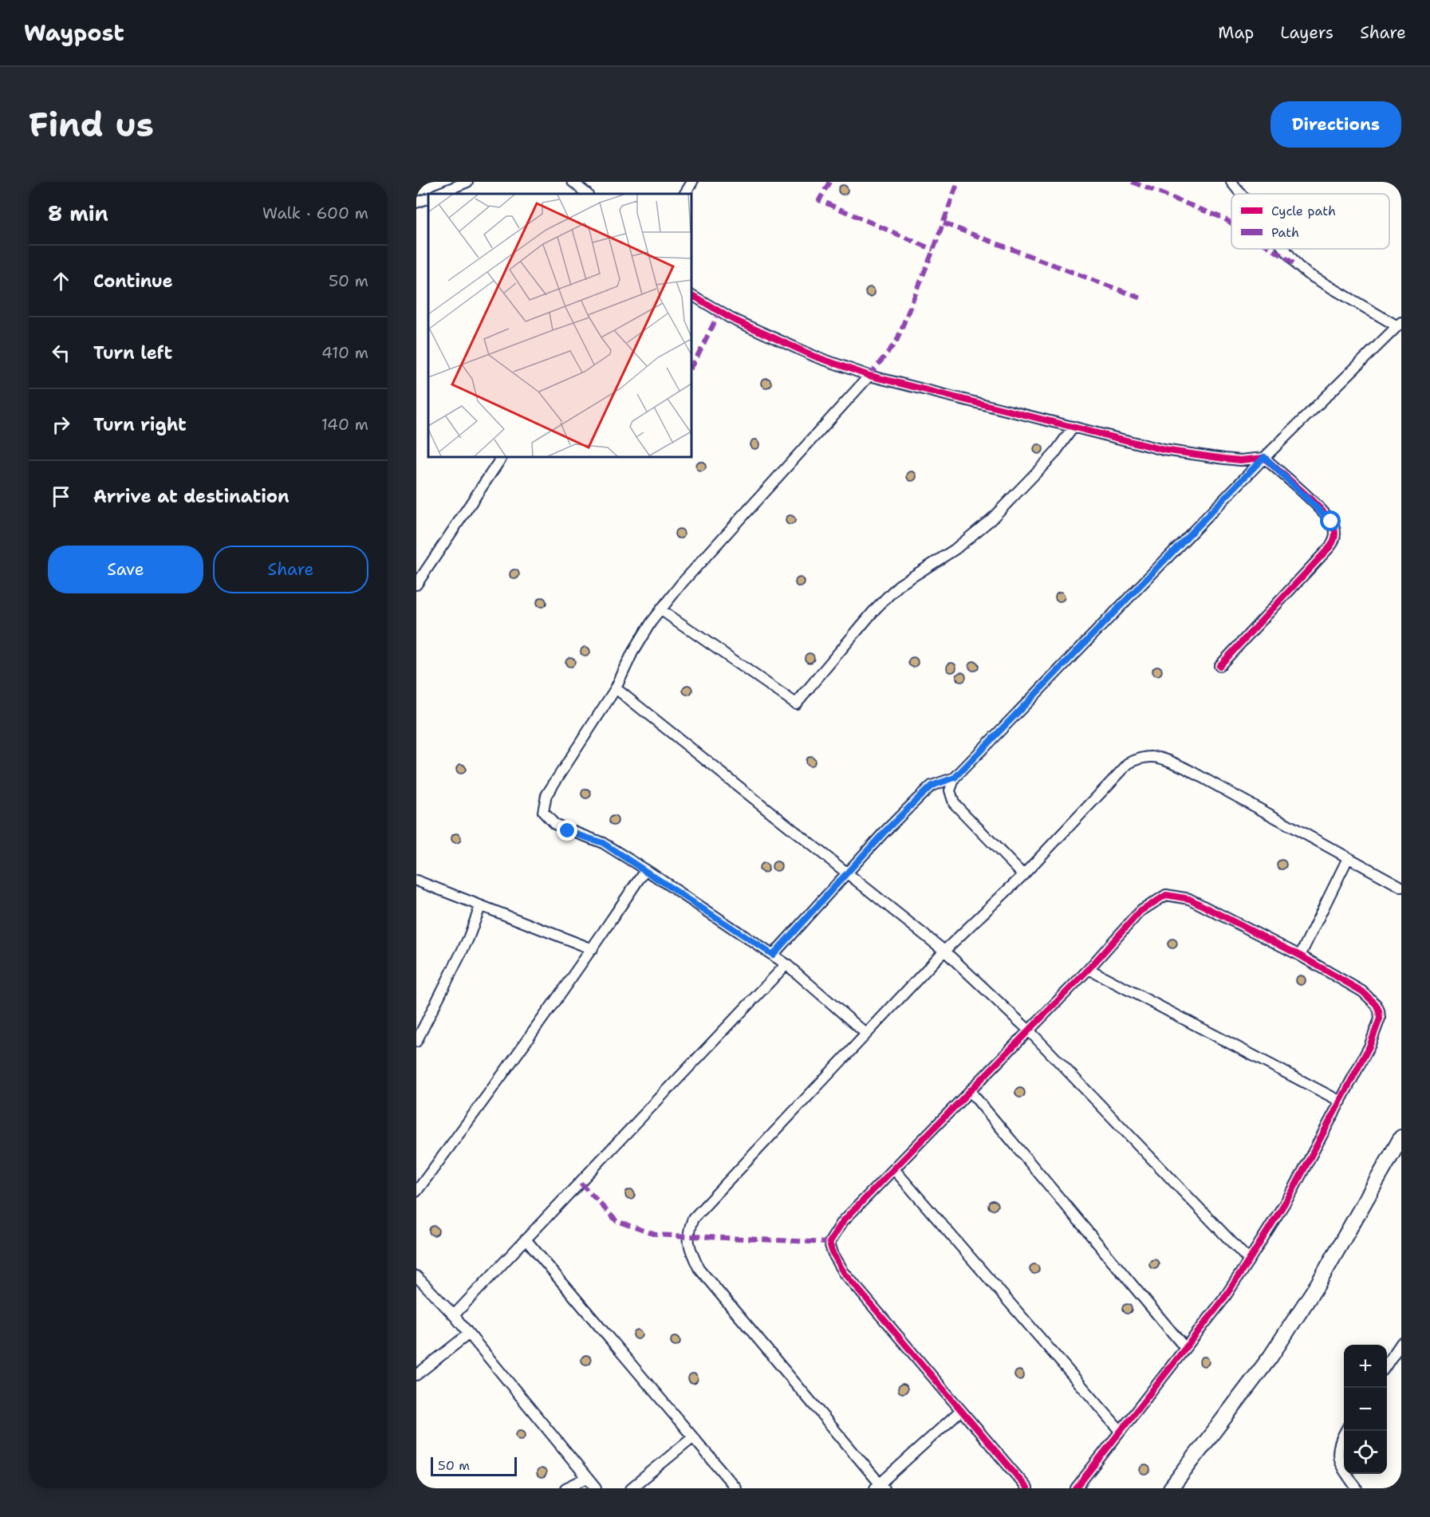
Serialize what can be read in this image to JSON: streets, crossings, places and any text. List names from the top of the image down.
{
  "legend": ["Cycle path", "Path"],
  "scale_bar": "50 m",
  "page": {
    "header": "Waypost",
    "nav": ["Map", "Layers", "Share"],
    "buttons": [
      "Directions",
      ["Save", "Share"]
    ],
    "title": "Find us",
    "heading": ["8 min", "Walk · 600 m"],
    "list": [
      ["Continue", "50 m"],
      ["Turn left", "410 m"],
      ["Turn right", "140 m"],
      "Arrive at destination"
    ],
    "map_buttons": ["+", "−"],
    "scale": "50 m"
  }
}
